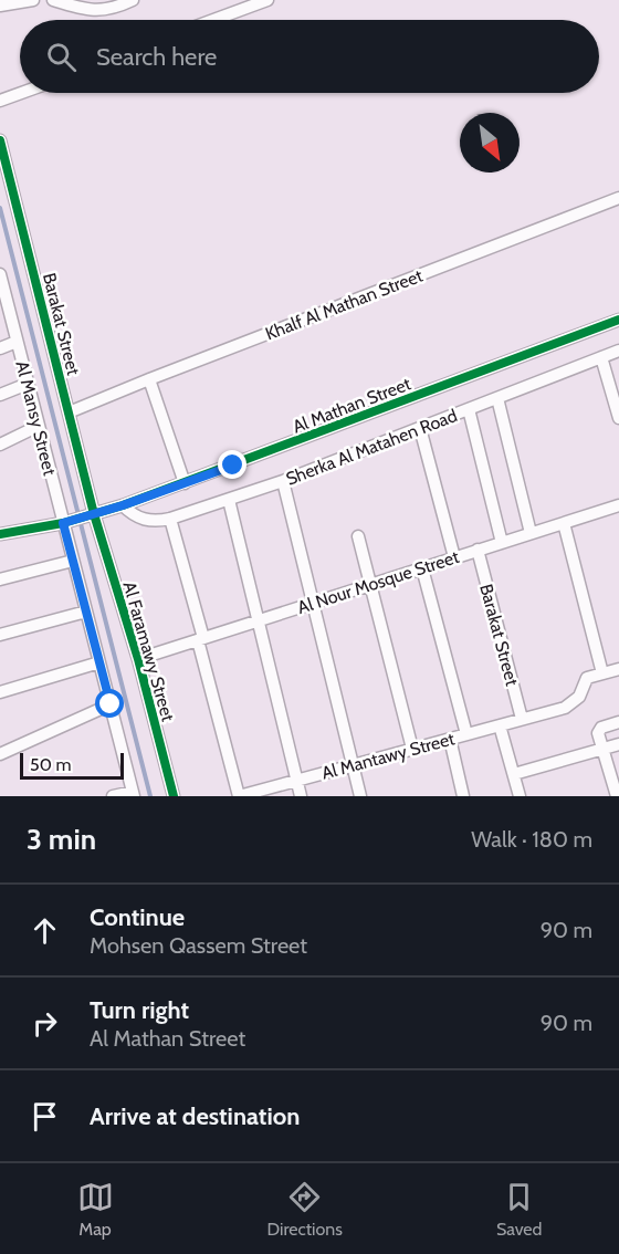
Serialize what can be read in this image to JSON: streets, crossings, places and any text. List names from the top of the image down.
{
  "streets": {
    "street": [
      "Khalf Al Mathan Street",
      "Barakat Street",
      "Al Mathan Street",
      "Al Mansy Street",
      "Sherka Al Matahen Road",
      "Al Nour Mosque Street",
      "Al Faramawy Street",
      "Al Mantawy Street"
    ]
  },
  "crossings": [
    ["Khalf Al Mathan Street", "Barakat Street"],
    ["Barakat Street", "Al Mathan Street"],
    ["Barakat Street", "Al Nour Mosque Street"],
    ["Barakat Street", "Al Faramawy Street"],
    ["Barakat Street", "Al Mantawy Street"],
    ["Al Mathan Street", "Al Mansy Street"],
    ["Al Mathan Street", "Sherka Al Matahen Road"],
    ["Al Mathan Street", "Al Faramawy Street"],
    ["Al Nour Mosque Street", "Al Faramawy Street"]
  ],
  "scale_bar": "50 m",
  "north": "bottom right",
  "page": {
    "search": "Search here",
    "scale": "50 m",
    "heading": ["3 min", "Walk · 180 m"],
    "list": [
      ["Continue", "Mohsen Qassem Street", "90 m"],
      ["Turn right", "Al Mathan Street", "90 m"],
      "Arrive at destination"
    ],
    "nav": ["Map", "Directions", "Saved"]
  }
}
